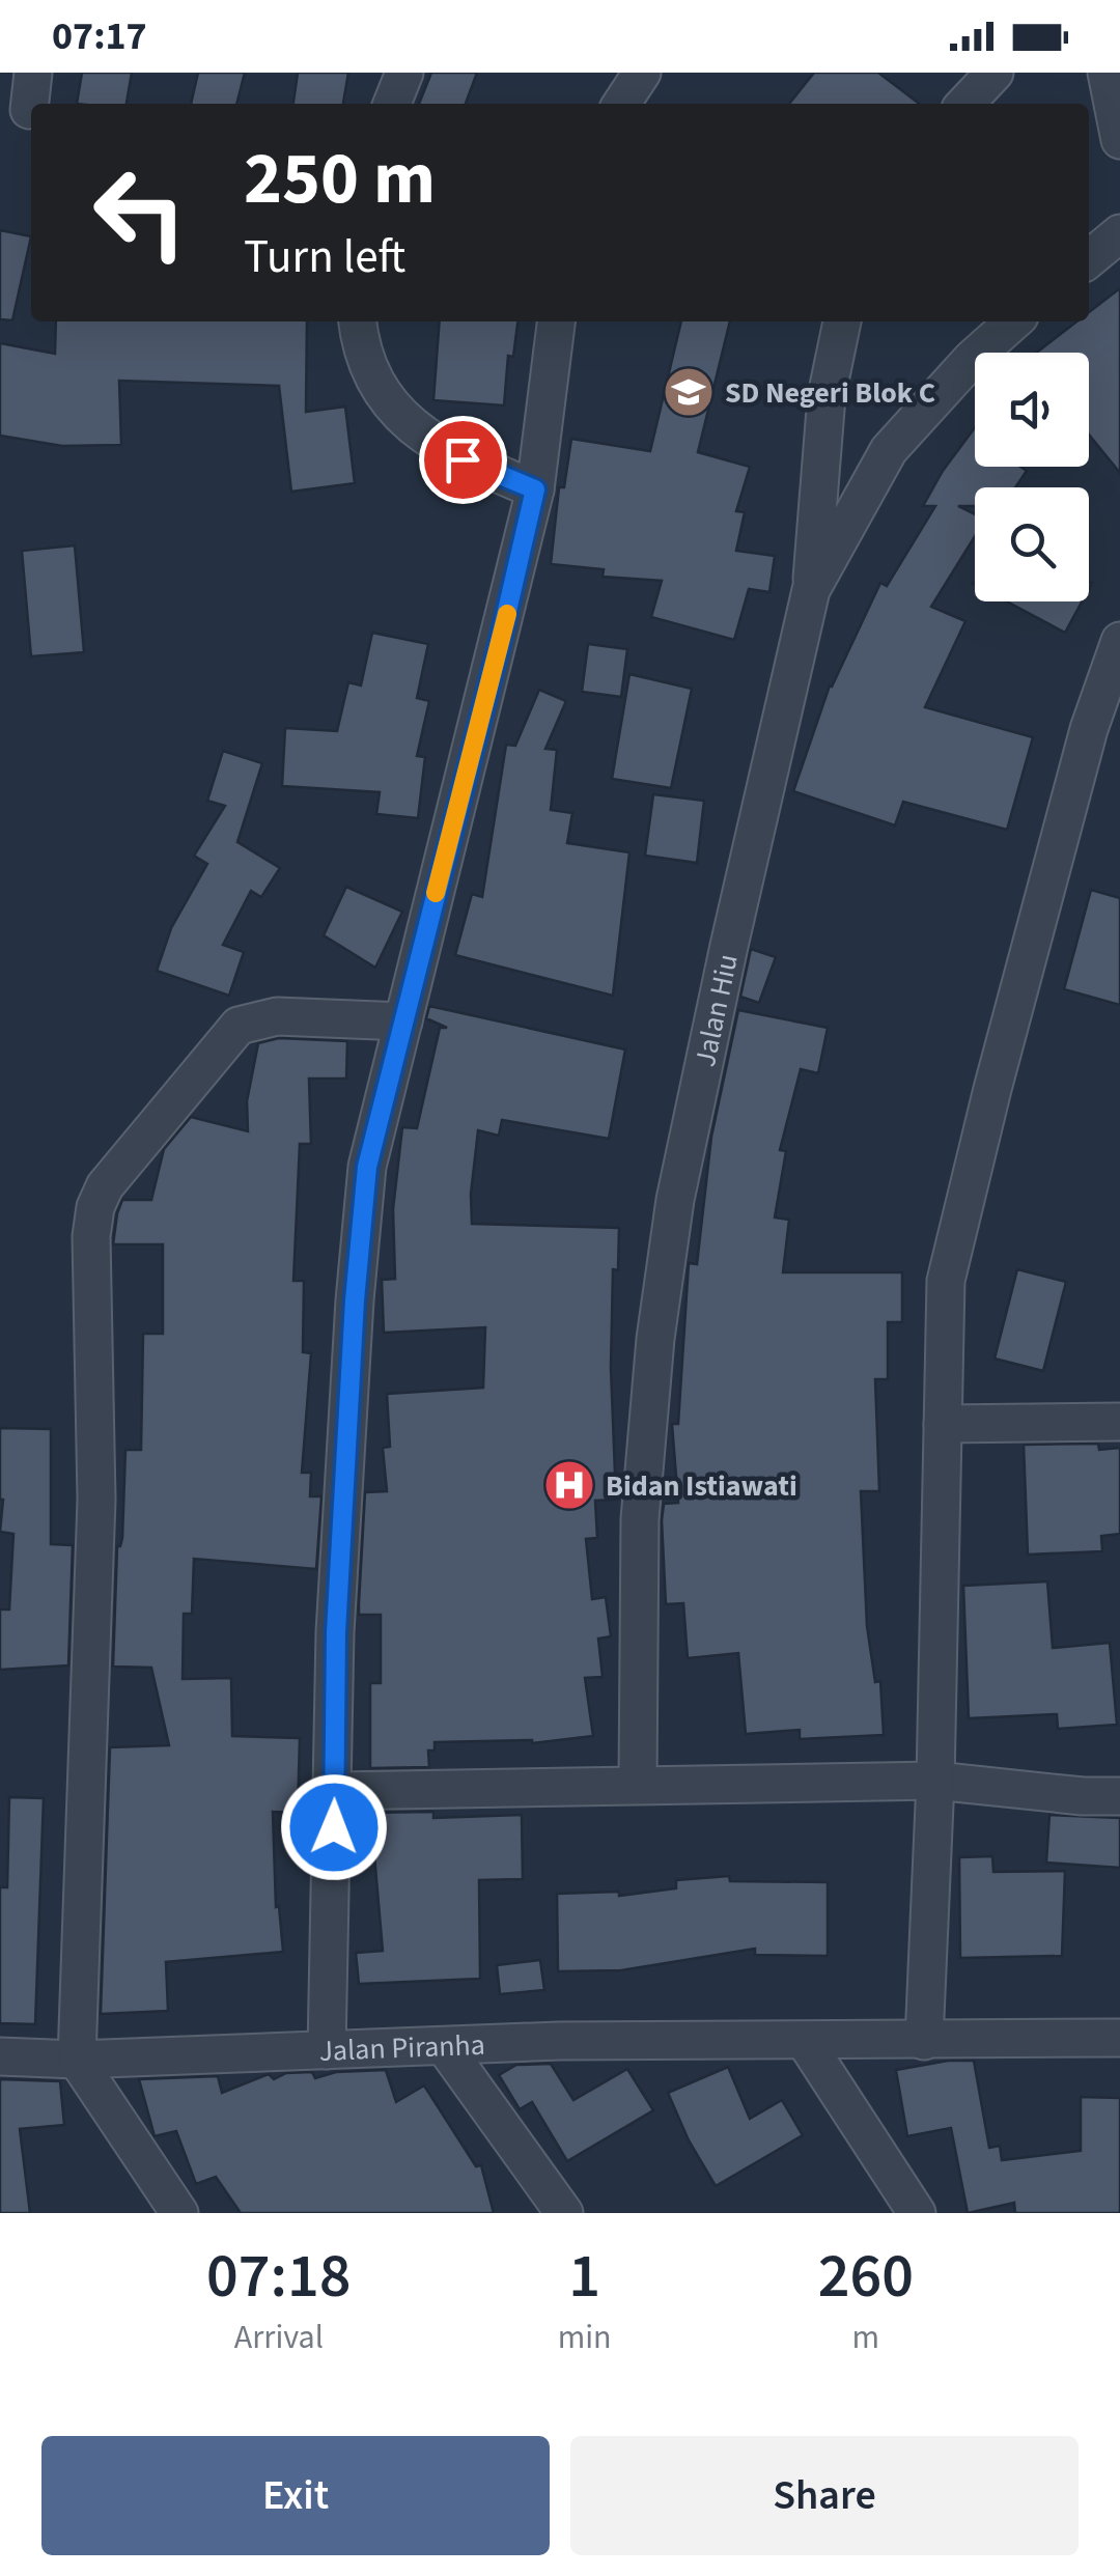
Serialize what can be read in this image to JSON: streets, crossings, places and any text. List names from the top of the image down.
{
  "streets": {
    "street": ["Jalan Hiu", "Jalan Piranha"]
  },
  "places": {
    "school or university": ["SD Negeri Blok C"],
    "hospital": ["Bidan Istiawati"]
  },
  "page": {
    "status": "07:17",
    "turn": ["250 m", "Turn left"],
    "eta": [
      "07:18",
      "Arrival",
      "1",
      "min",
      "260",
      "m"
    ],
    "buttons": ["Exit", "Share"]
  }
}
